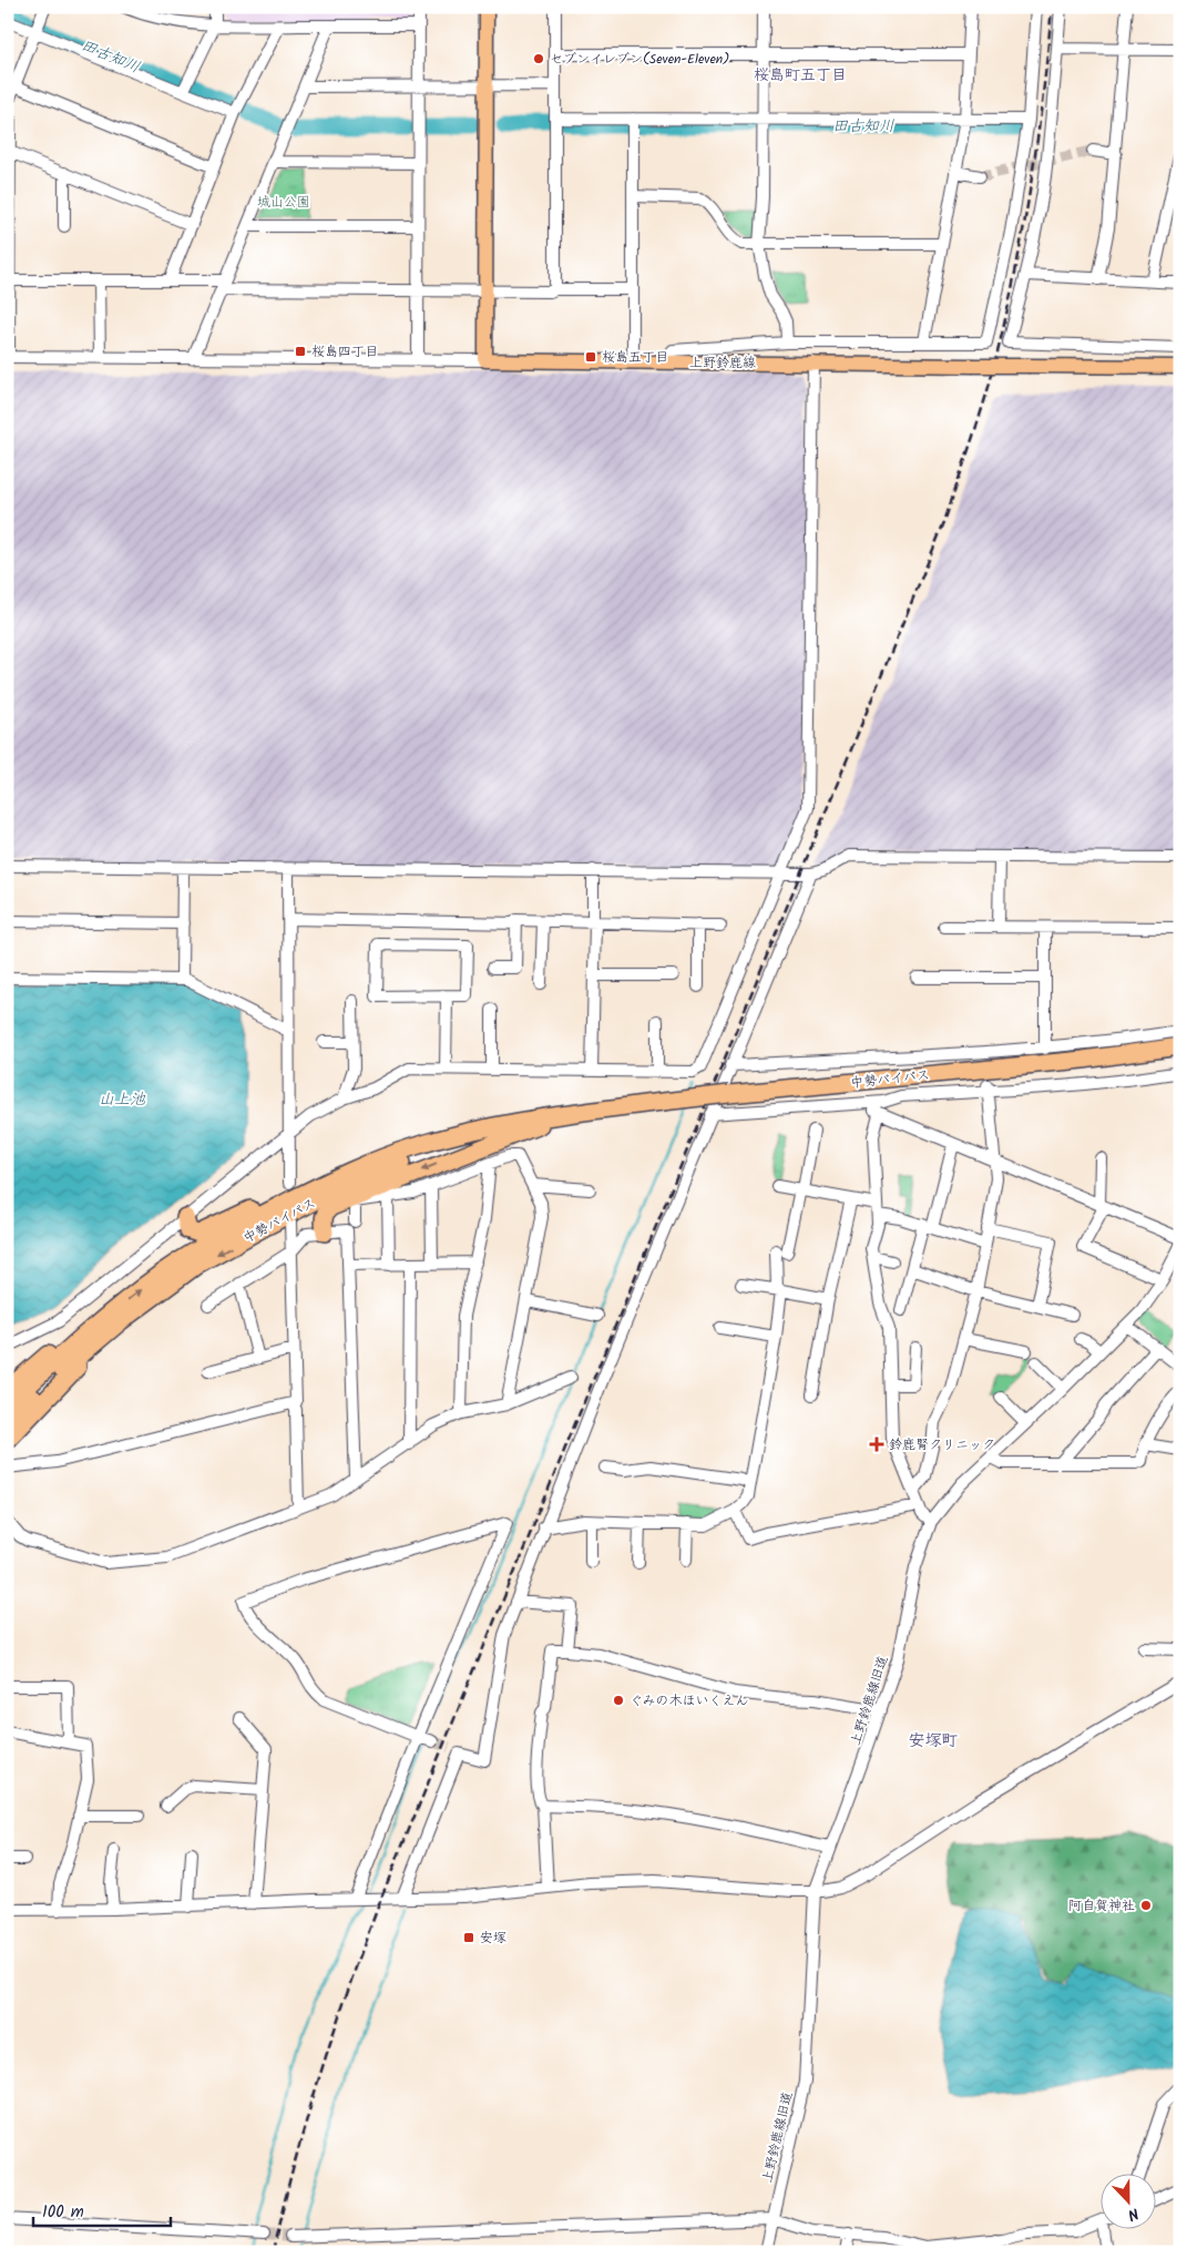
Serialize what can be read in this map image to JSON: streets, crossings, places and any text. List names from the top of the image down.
{
  "streets": {
    "highway": ["中勢バイパス"],
    "main road": ["上野鈴鹿線"],
    "street": ["上野鈴鹿線旧道"]
  },
  "districts": ["桜島町五丁目", "安塚町"],
  "water": ["田古知川", "山上池"],
  "parks": ["城山公園"],
  "places": {
    "other": ["セブンイレブン(Seven-Eleven)", "ぐみの木ほいくえん", "阿自賀神社"],
    "transit": ["桜島四丁目", "桜島五丁目", "安塚"],
    "health": ["鈴鹿腎クリニック"]
  },
  "scale_bar": "100 m",
  "north": "bottom"
}
